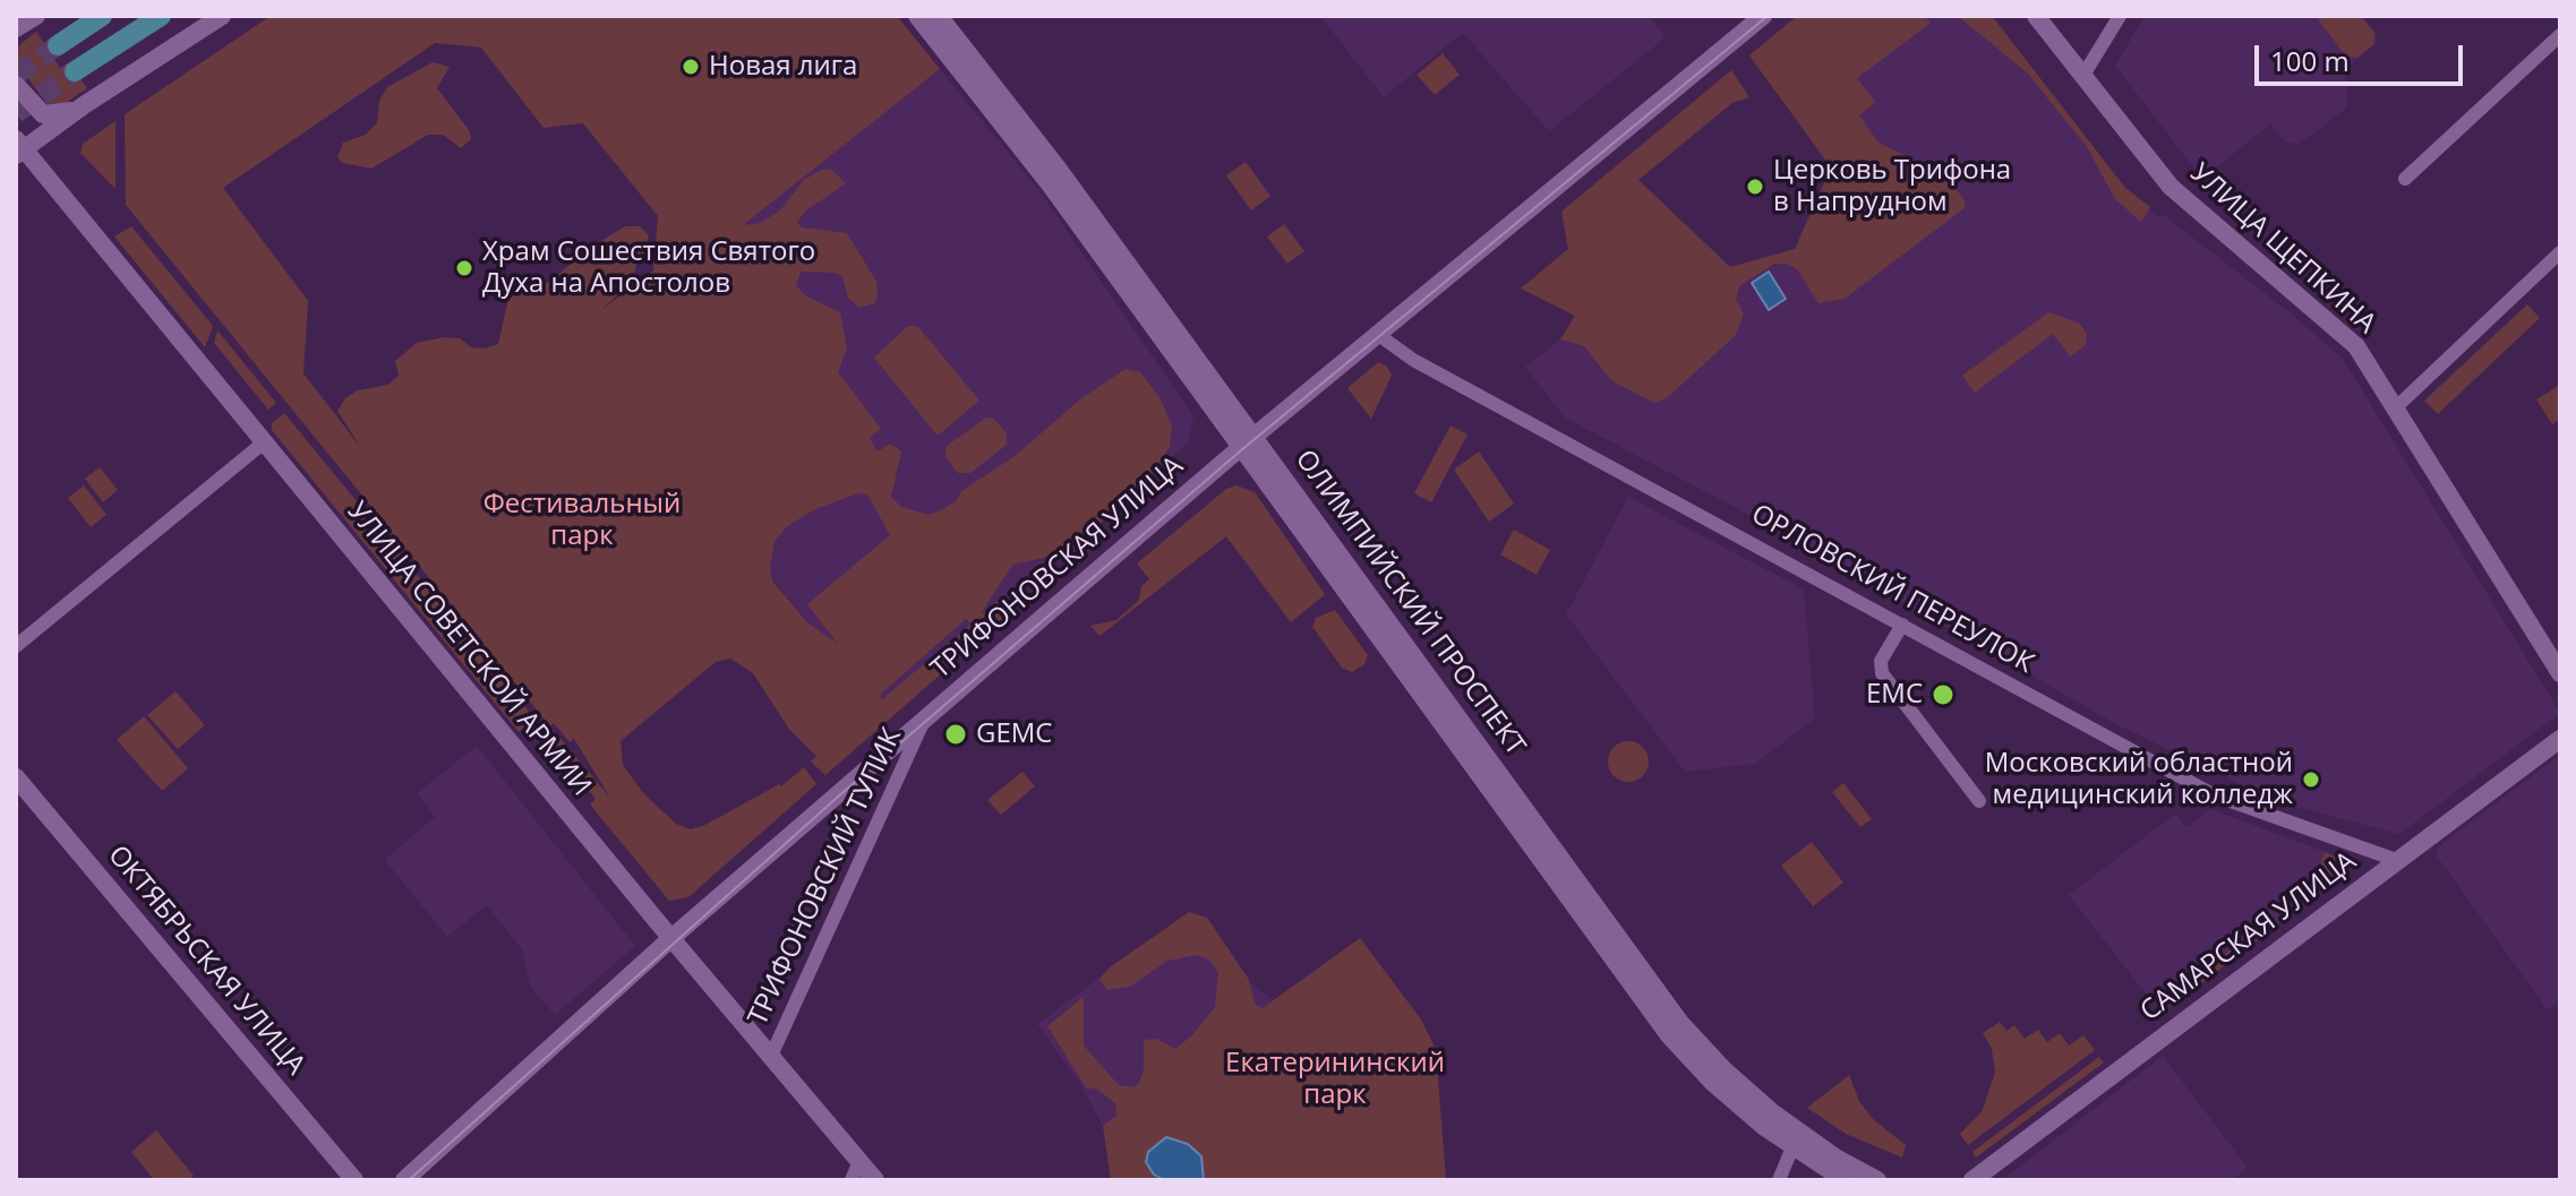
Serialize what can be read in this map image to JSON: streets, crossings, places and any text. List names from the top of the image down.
{
  "streets": {
    "main road": [
      "УЛИЦА ЩЕПКИНА",
      "ТРИФОНОВСКАЯ УЛИЦА",
      "ОЛИМПИЙСКИЙ ПРОСПЕКТ",
      "УЛИЦА СОВЕТСКОЙ АРМИИ",
      "САМАРСКАЯ УЛИЦА",
      "ОКТЯБРЬСКАЯ УЛИЦА"
    ],
    "street": ["ОРЛОВСКИЙ ПЕРЕУЛОК", "ТРИФОНОВСКИЙ ТУПИК"]
  },
  "crossings": [
    ["ТРИФОНОВСКАЯ УЛИЦА", "ОРЛОВСКИЙ ПЕРЕУЛОК"],
    ["ТРИФОНОВСКАЯ УЛИЦА", "ОЛИМПИЙСКИЙ ПРОСПЕКТ"],
    ["ТРИФОНОВСКАЯ УЛИЦА", "УЛИЦА СОВЕТСКОЙ АРМИИ"],
    ["ТРИФОНОВСКАЯ УЛИЦА", "ТРИФОНОВСКИЙ ТУПИК"],
    ["ОРЛОВСКИЙ ПЕРЕУЛОК", "САМАРСКАЯ УЛИЦА"],
    ["УЛИЦА СОВЕТСКОЙ АРМИИ", "ТРИФОНОВСКИЙ ТУПИК"]
  ],
  "parks": ["Фестивальный парк", "Екатерининский парк"],
  "places": [
    "Новая лига",
    "Церковь Трифона в Напрудном",
    "Храм Сошествия Святого Духа на Апостолов",
    "EMC",
    "GEMC",
    "Московский областной медицинский колледж"
  ],
  "scale_bar": "100 m"
}
